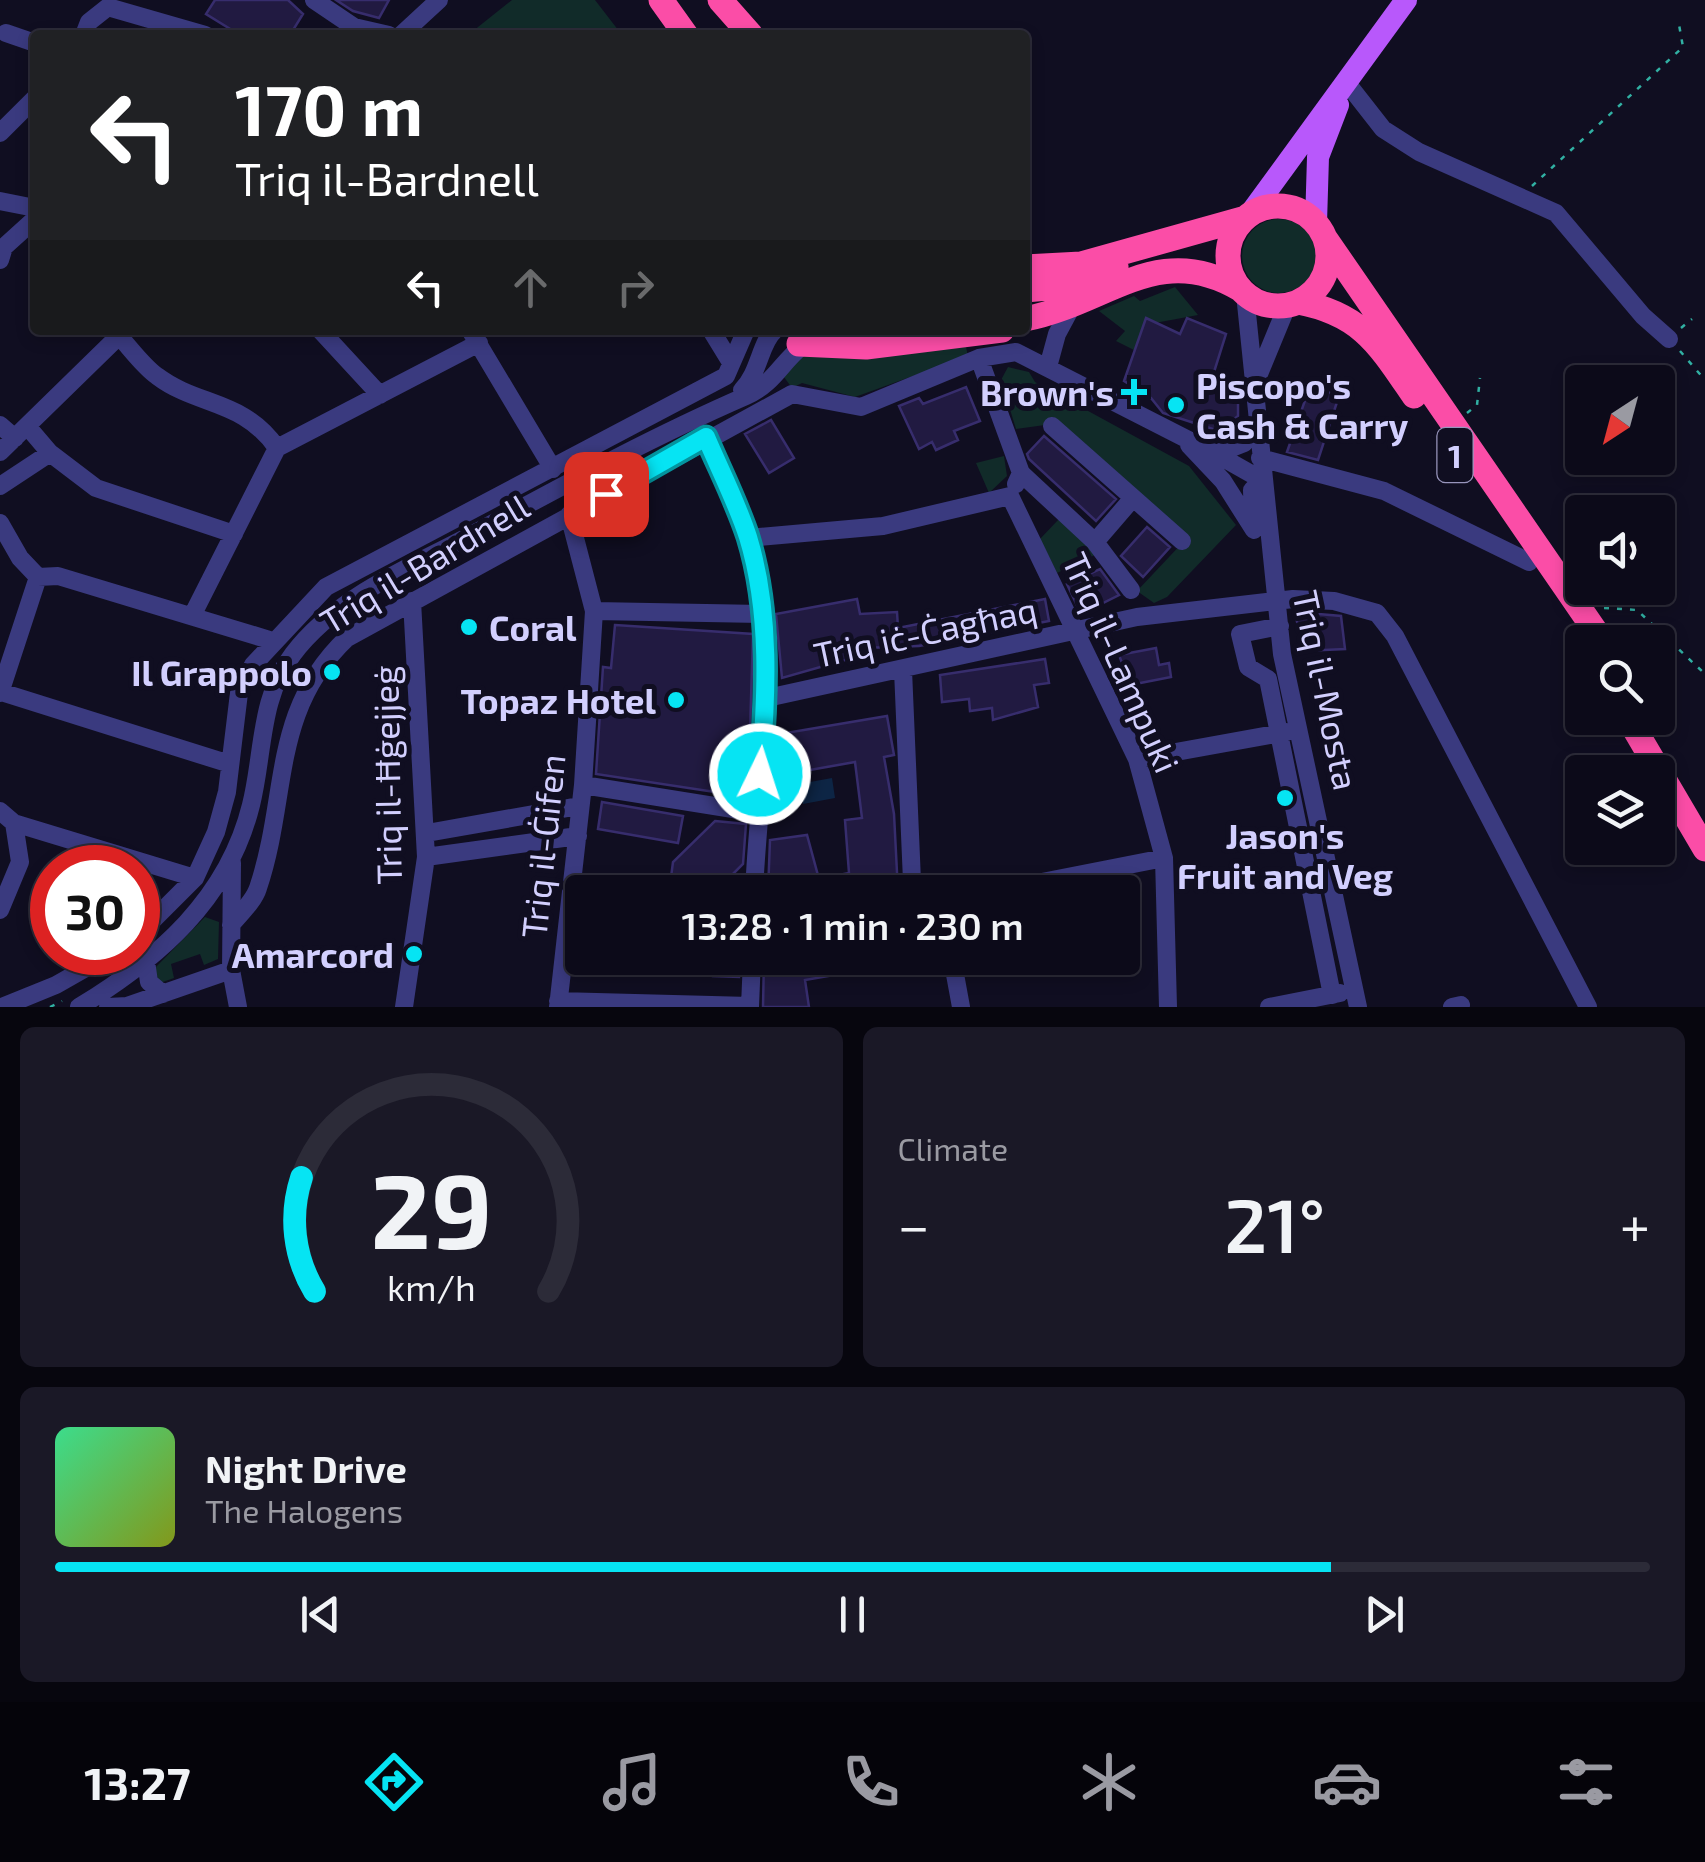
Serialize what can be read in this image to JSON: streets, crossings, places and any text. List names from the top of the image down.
{
  "streets": {
    "highway": ["1"],
    "street": [
      "Triq il-Bardnell",
      "Triq iċ-Ċagħaq",
      "Triq il-Lampuki",
      "Triq il-Mosta",
      "Triq il-Ħġejjeġ",
      "Triq il-Ġifen"
    ]
  },
  "crossings": [
    ["1", "Triq il-Mosta"],
    ["Triq il-Bardnell", "Triq il-Ħġejjeġ"],
    ["Triq il-Bardnell", "Triq il-Ġifen"],
    ["Triq iċ-Ċagħaq", "Triq il-Lampuki"],
    ["Triq iċ-Ċagħaq", "Triq il-Mosta"]
  ],
  "places": {
    "health": ["Brown's"],
    "other": [
      "Piscopo's Cash & Carry",
      "Coral",
      "Il Grappolo",
      "Topaz Hotel",
      "Jason's Fruit and Veg",
      "Amarcord"
    ]
  },
  "north": "bottom left",
  "page": {
    "turn": ["170 m", "Triq il-Bardnell"],
    "limit": "30",
    "trip": "13:28 · 1 min · 230 m",
    "tile": "Climate",
    "heat": ["−", "21°", "+"],
    "song": ["Night Drive", "The Halogens"],
    "tabs": "13:27",
    "gauge": ["29", "km/h"]
  }
}
